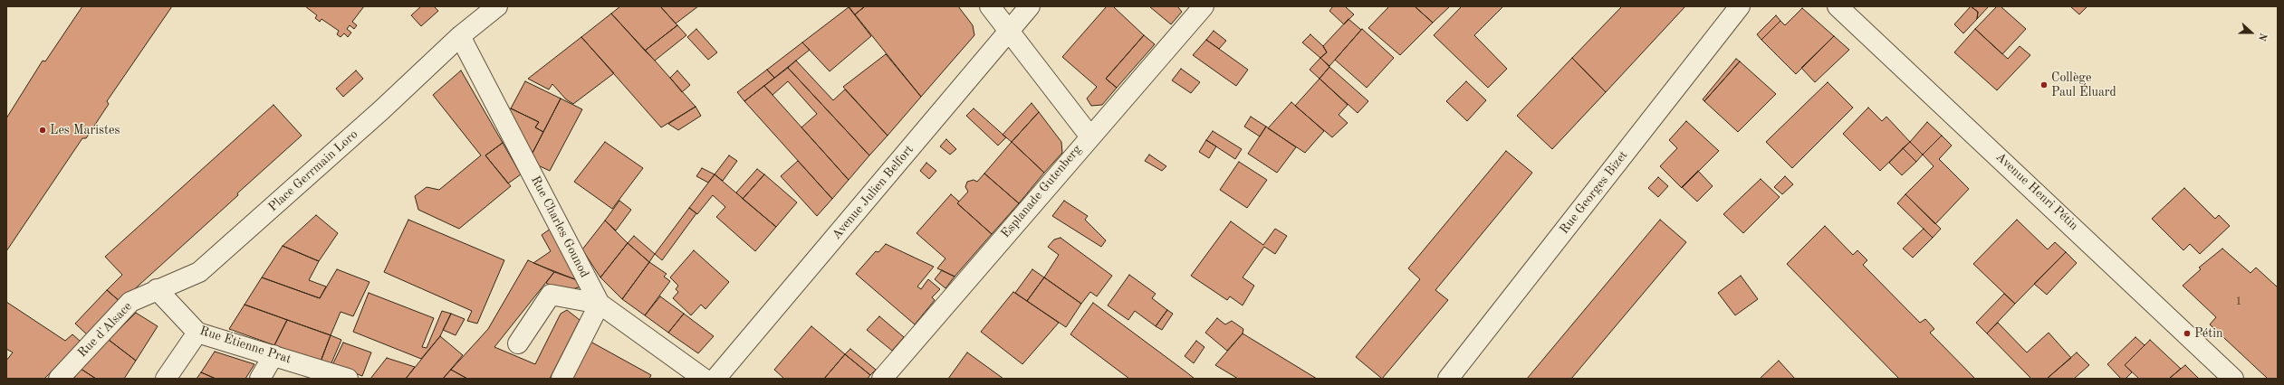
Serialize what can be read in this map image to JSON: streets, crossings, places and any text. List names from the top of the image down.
{
  "streets": {
    "street": [
      "Place Gerrmain Loro",
      "Esplanade Gutenberg",
      "Avenue Henri Pétin",
      "Avenue Julien Belfort",
      "Rue Georges Bizet",
      "Rue Charles Gounod",
      "Rue d'Alsace",
      "Rue Étienne Prat"
    ]
  },
  "crossings": [
    ["Place Gerrmain Loro", "Rue Charles Gounod"],
    ["Place Gerrmain Loro", "Rue d'Alsace"],
    ["Place Gerrmain Loro", "Rue Étienne Prat"],
    ["Rue d'Alsace", "Rue Étienne Prat"]
  ],
  "places": ["Collège Paul Éluard", "Les Maristes", "Pétin"],
  "house_numbers": ["1"],
  "north": "right"
}
